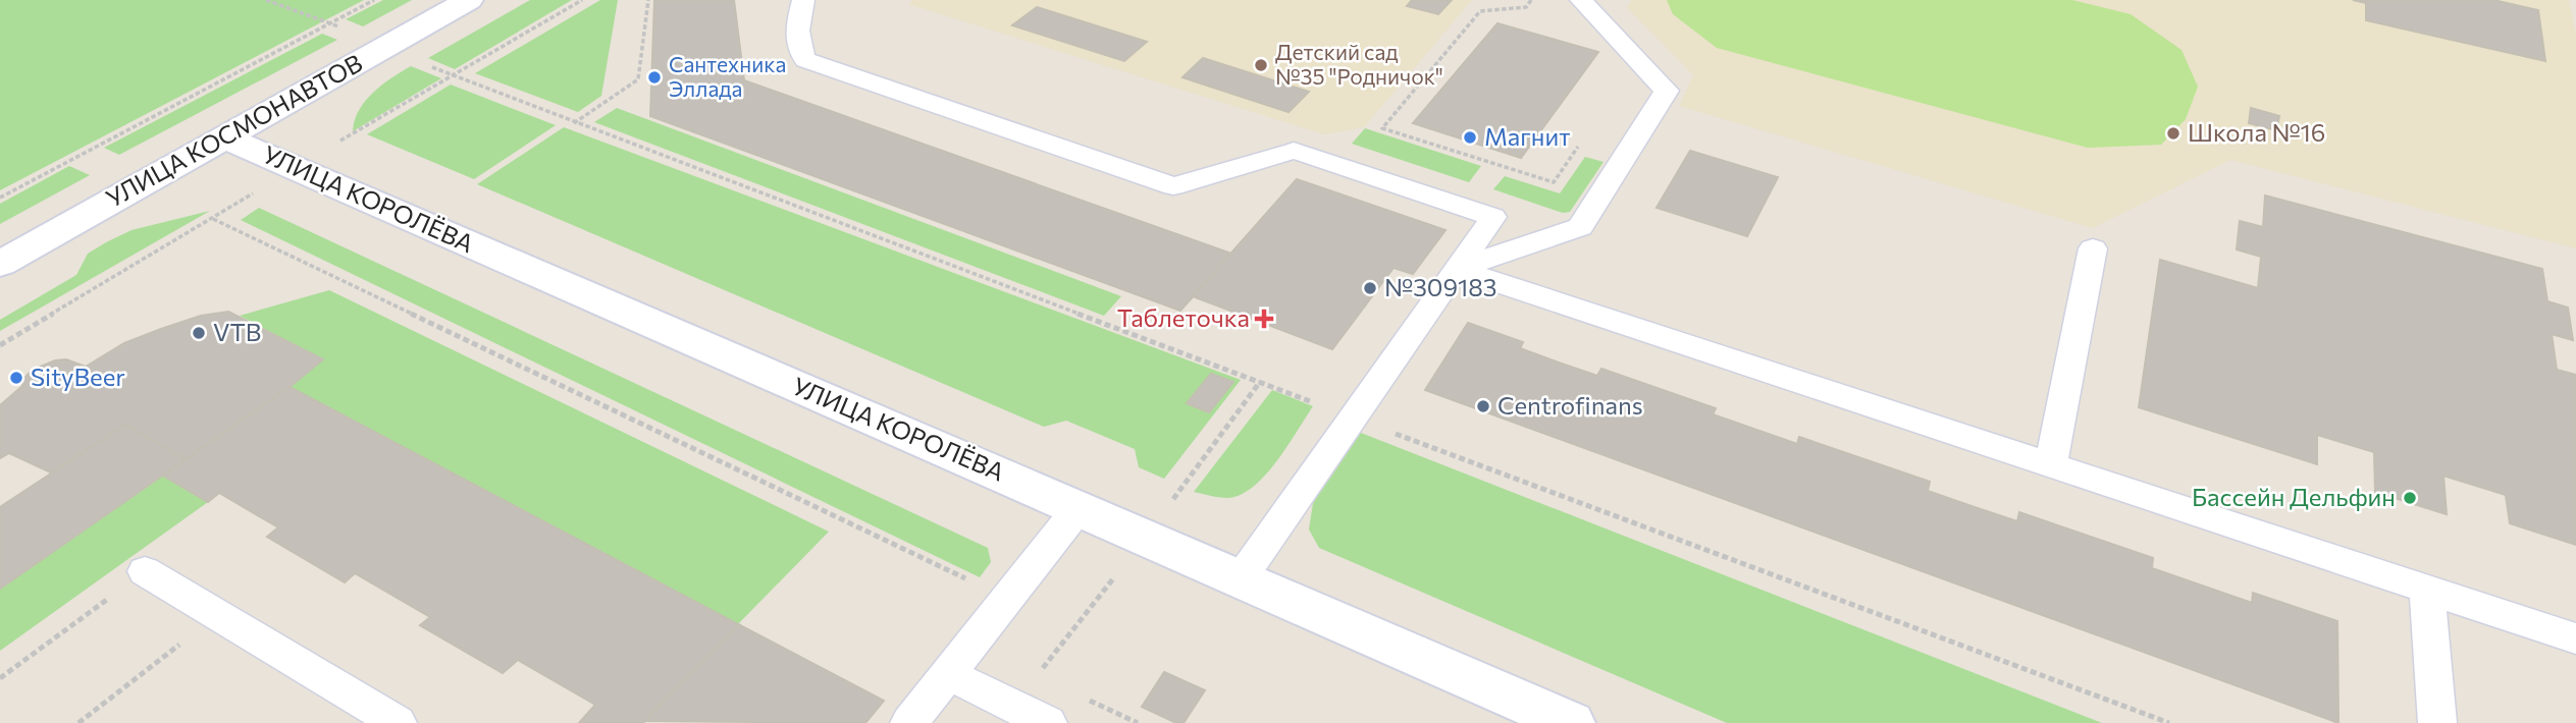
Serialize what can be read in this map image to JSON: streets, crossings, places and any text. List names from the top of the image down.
{
  "streets": {
    "main road": ["УЛИЦА КОСМОНАВТОВ", "УЛИЦА КОРОЛЁВА"]
  },
  "crossings": [
    ["УЛИЦА КОСМОНАВТОВ", "УЛИЦА КОРОЛЁВА"]
  ],
  "places": {
    "other": [
      "Детский сад №35 \"Родничок\"",
      "Сантехника Эллада",
      "Школа №16",
      "Магнит",
      "№309183",
      "VTB",
      "SityBeer",
      "Centrofinans",
      "Бассейн Дельфин"
    ],
    "health": ["Таблеточка"]
  }
}
